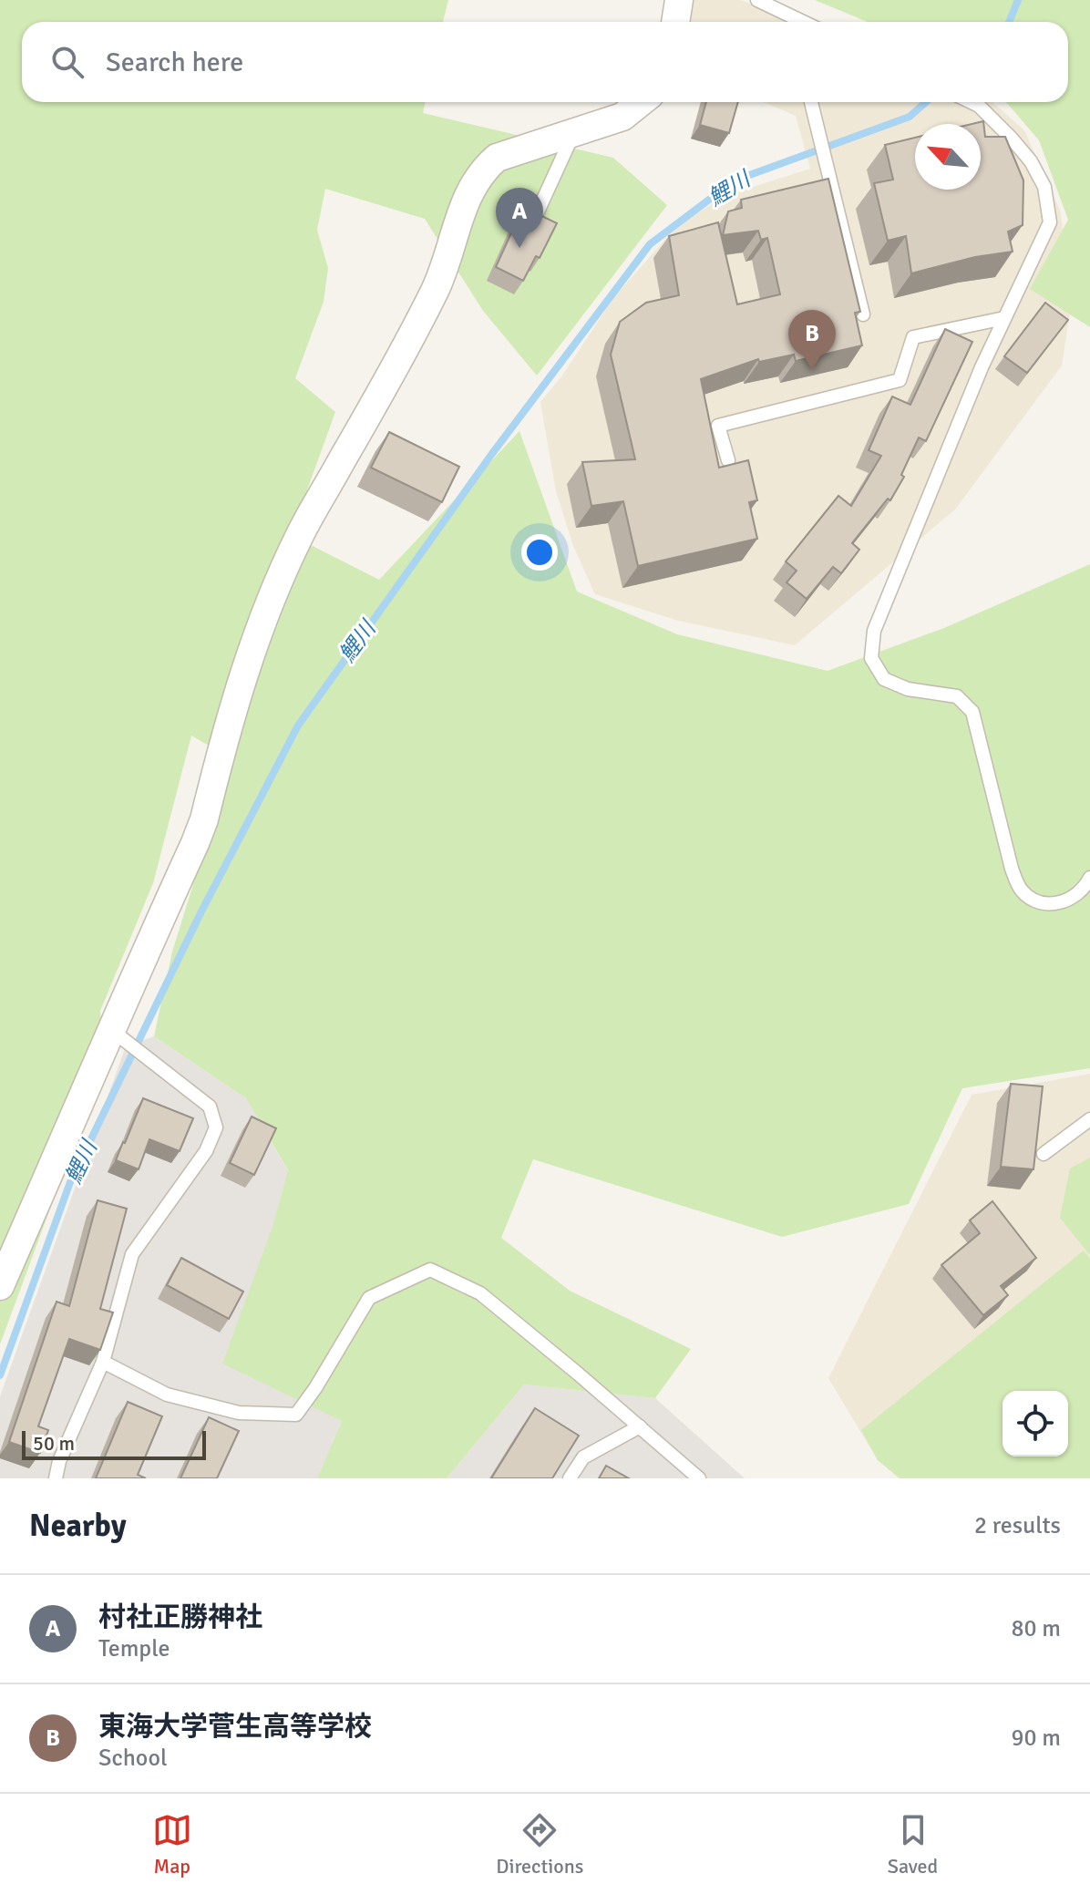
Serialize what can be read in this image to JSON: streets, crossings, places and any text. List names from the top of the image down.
{
  "water": ["鯉川"],
  "scale_bar": "50 m",
  "north": "top left",
  "page": {
    "search": "Search here",
    "pins": ["A", "B"],
    "scale": "50 m",
    "heading": ["Nearby", "2 results"],
    "list": [
      {
        "mark": "A",
        "name": "村社正勝神社",
        "note": "Temple",
        "value": "80 m"
      },
      {
        "mark": "B",
        "name": "東海大学菅生高等学校",
        "note": "School",
        "value": "90 m"
      }
    ],
    "nav": ["Map", "Directions", "Saved"]
  }
}
